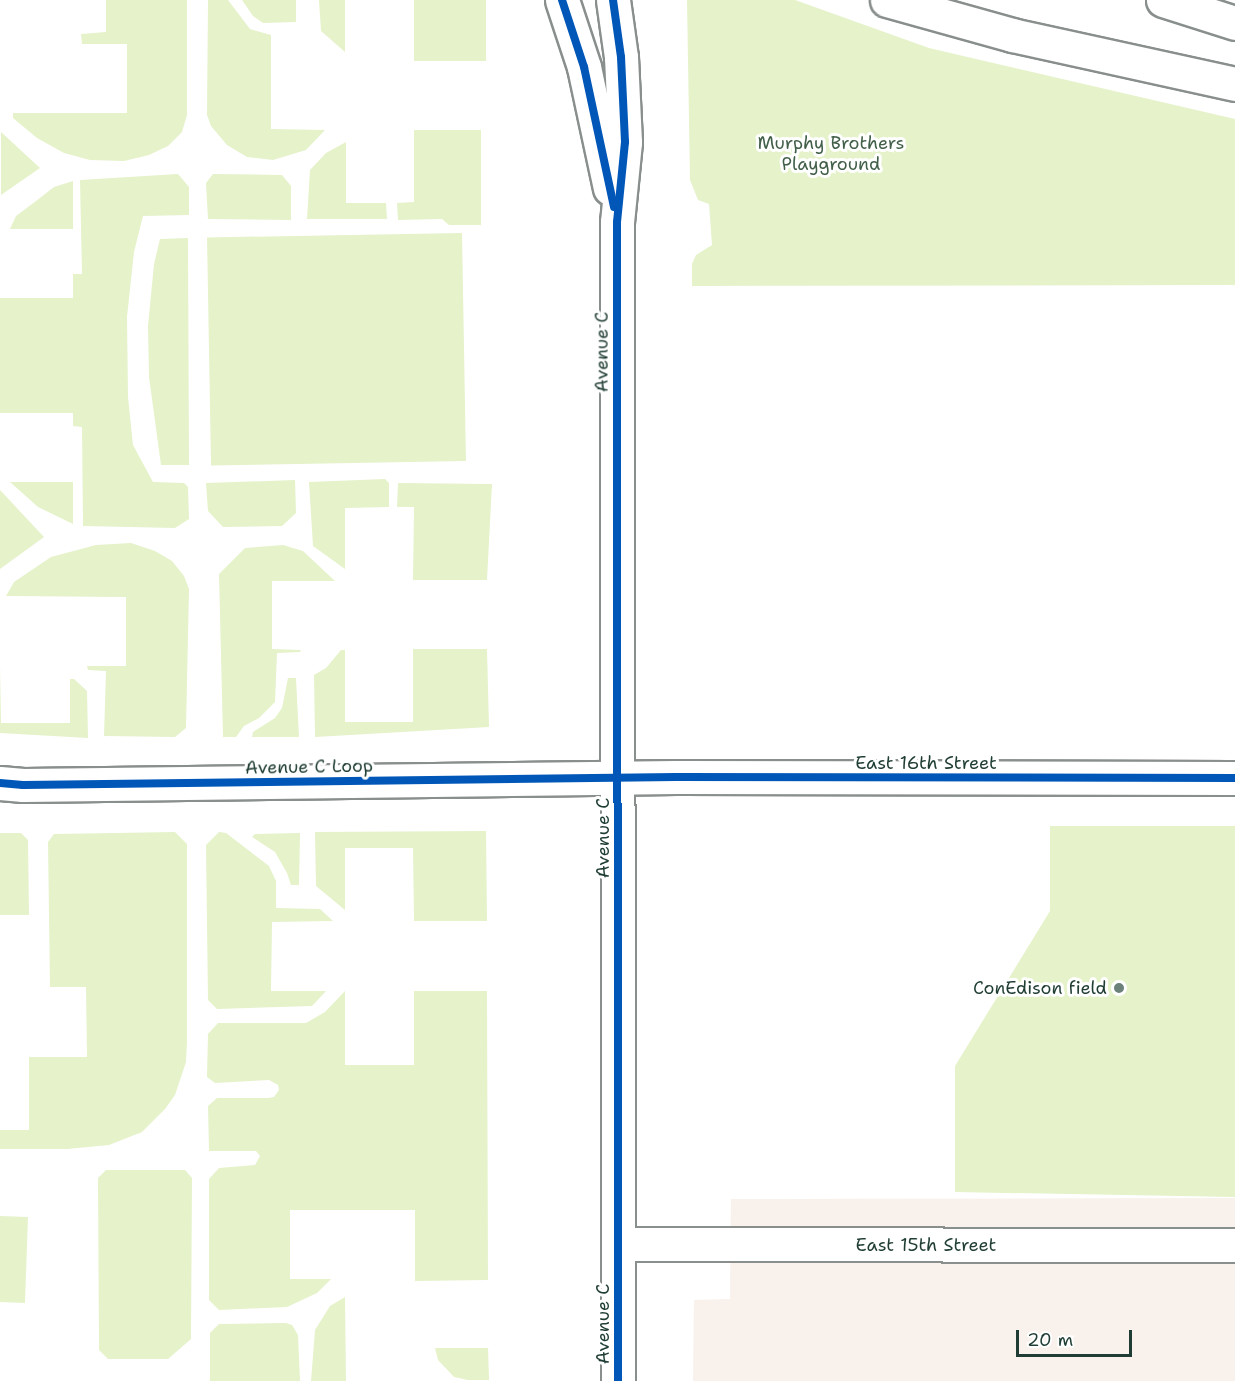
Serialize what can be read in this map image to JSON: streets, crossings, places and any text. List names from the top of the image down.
{
  "streets": {
    "main road": [
      "Avenue C",
      "East 16th Street",
      "Avenue C Loop",
      "East 15th Street"
    ]
  },
  "crossings": [
    ["Avenue C", "East 16th Street"],
    ["Avenue C", "Avenue C Loop"],
    ["Avenue C", "East 15th Street"],
    ["East 16th Street", "Avenue C Loop"]
  ],
  "parks": ["Murphy Brothers Playground"],
  "places": ["ConEdison field"],
  "scale_bar": "20 m"
}
